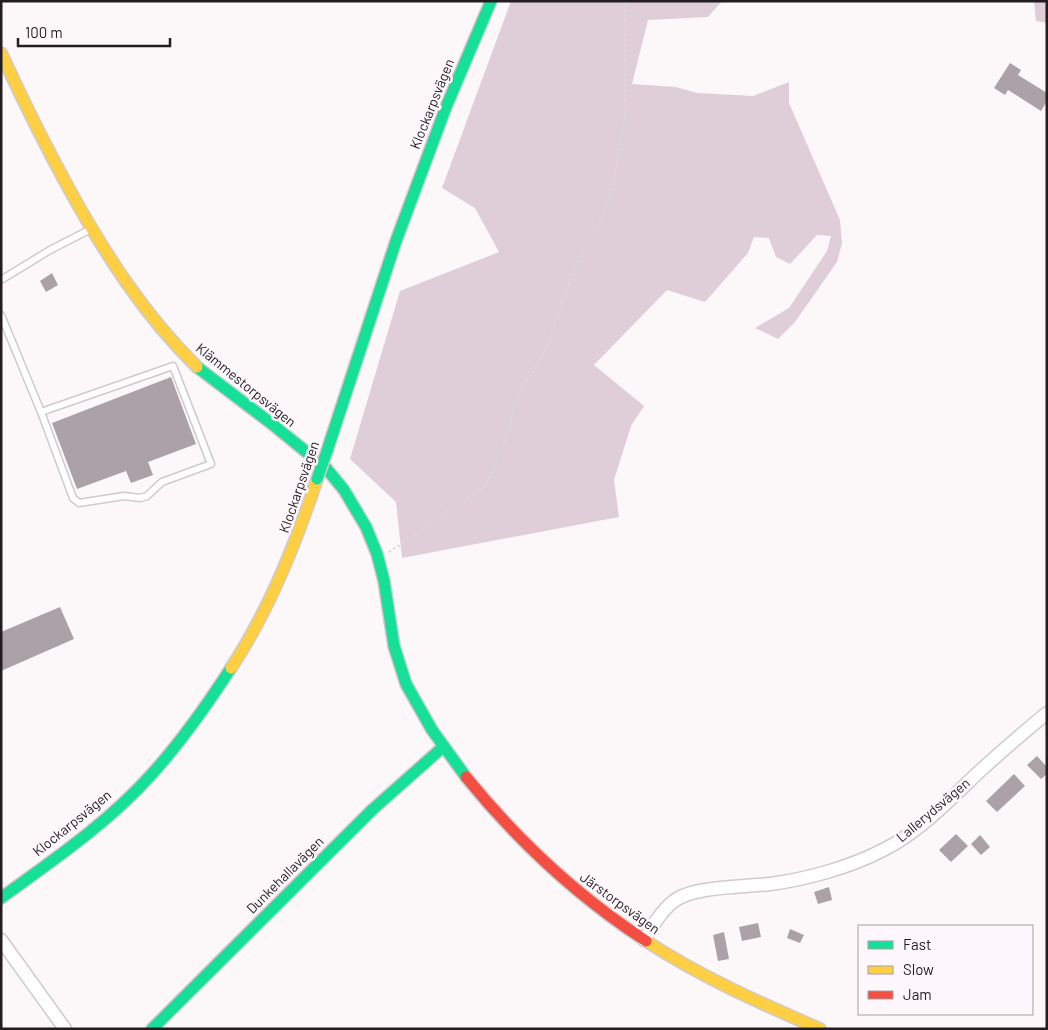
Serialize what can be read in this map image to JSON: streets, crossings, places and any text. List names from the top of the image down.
{
  "streets": {
    "street": [
      "Klockarpsvägen",
      "Klämmestorpsvägen",
      "Lallerydsvägen",
      "Dunkehallavägen",
      "Järstorpsvägen"
    ]
  },
  "crossings": [
    ["Klämmestorpsvägen", "Dunkehallavägen"],
    ["Klämmestorpsvägen", "Järstorpsvägen"],
    ["Lallerydsvägen", "Järstorpsvägen"],
    ["Dunkehallavägen", "Järstorpsvägen"]
  ],
  "legend": ["Fast", "Slow", "Jam"],
  "scale_bar": "100 m"
}
